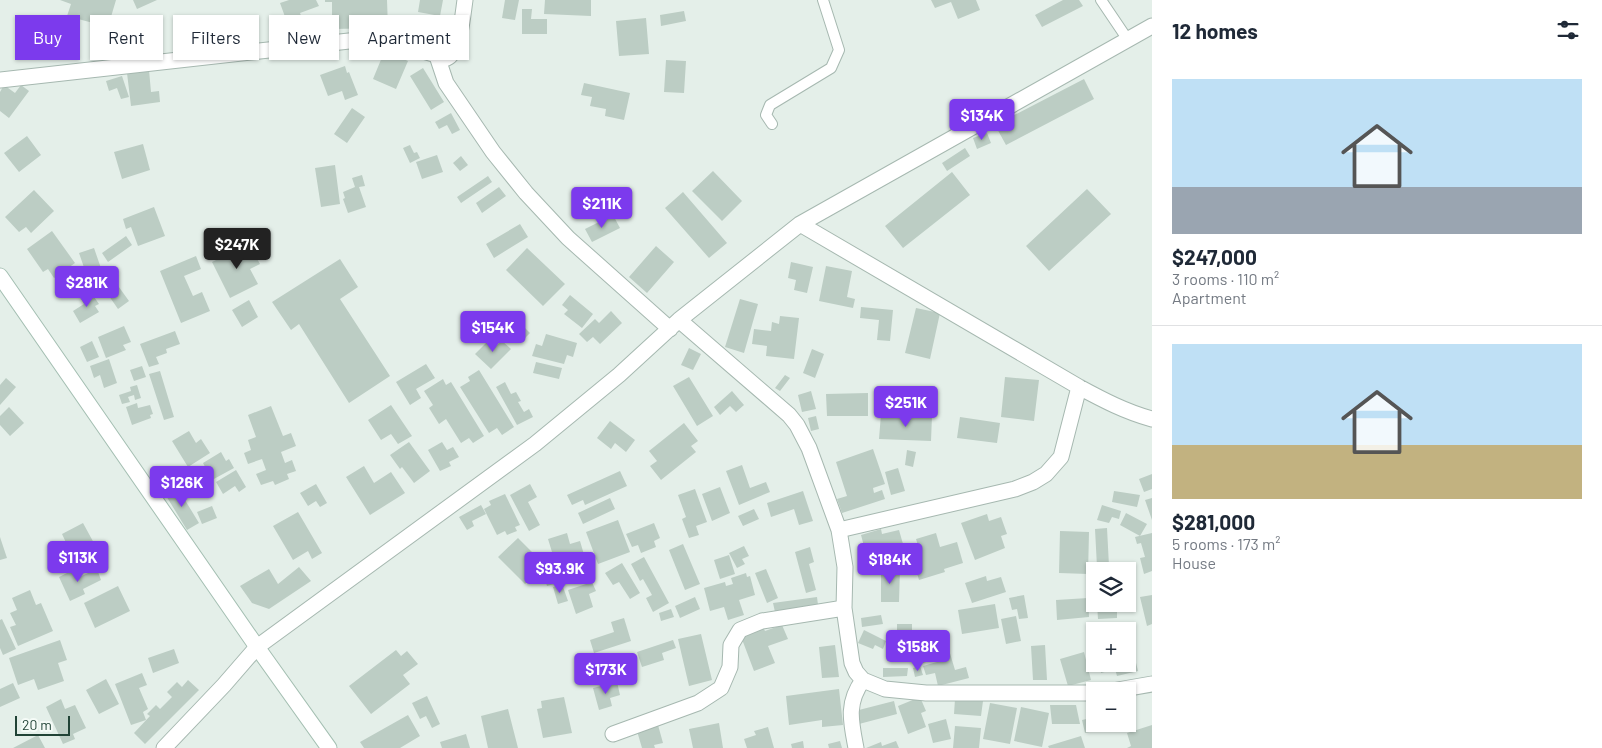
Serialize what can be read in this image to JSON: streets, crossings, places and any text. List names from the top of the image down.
{
  "scale_bar": "20 m",
  "page": {
    "heading": "12 homes",
    "chip": [
      "Buy",
      "Rent",
      "Filters",
      "New",
      "Apartment"
    ],
    "list": [
      {
        "name": "$247,000",
        "note": "3 rooms · 110 m² · Apartment"
      },
      {
        "name": "$281,000",
        "note": "5 rooms · 173 m² · House"
      }
    ],
    "price": [
      "$134K",
      "$211K",
      "$247K",
      "$281K",
      "$154K",
      "$251K",
      "$126K",
      "$113K",
      "$184K",
      "$93.9K",
      "$158K",
      "$173K"
    ],
    "map_buttons": ["+", "−"],
    "scale": "20 m"
  }
}
